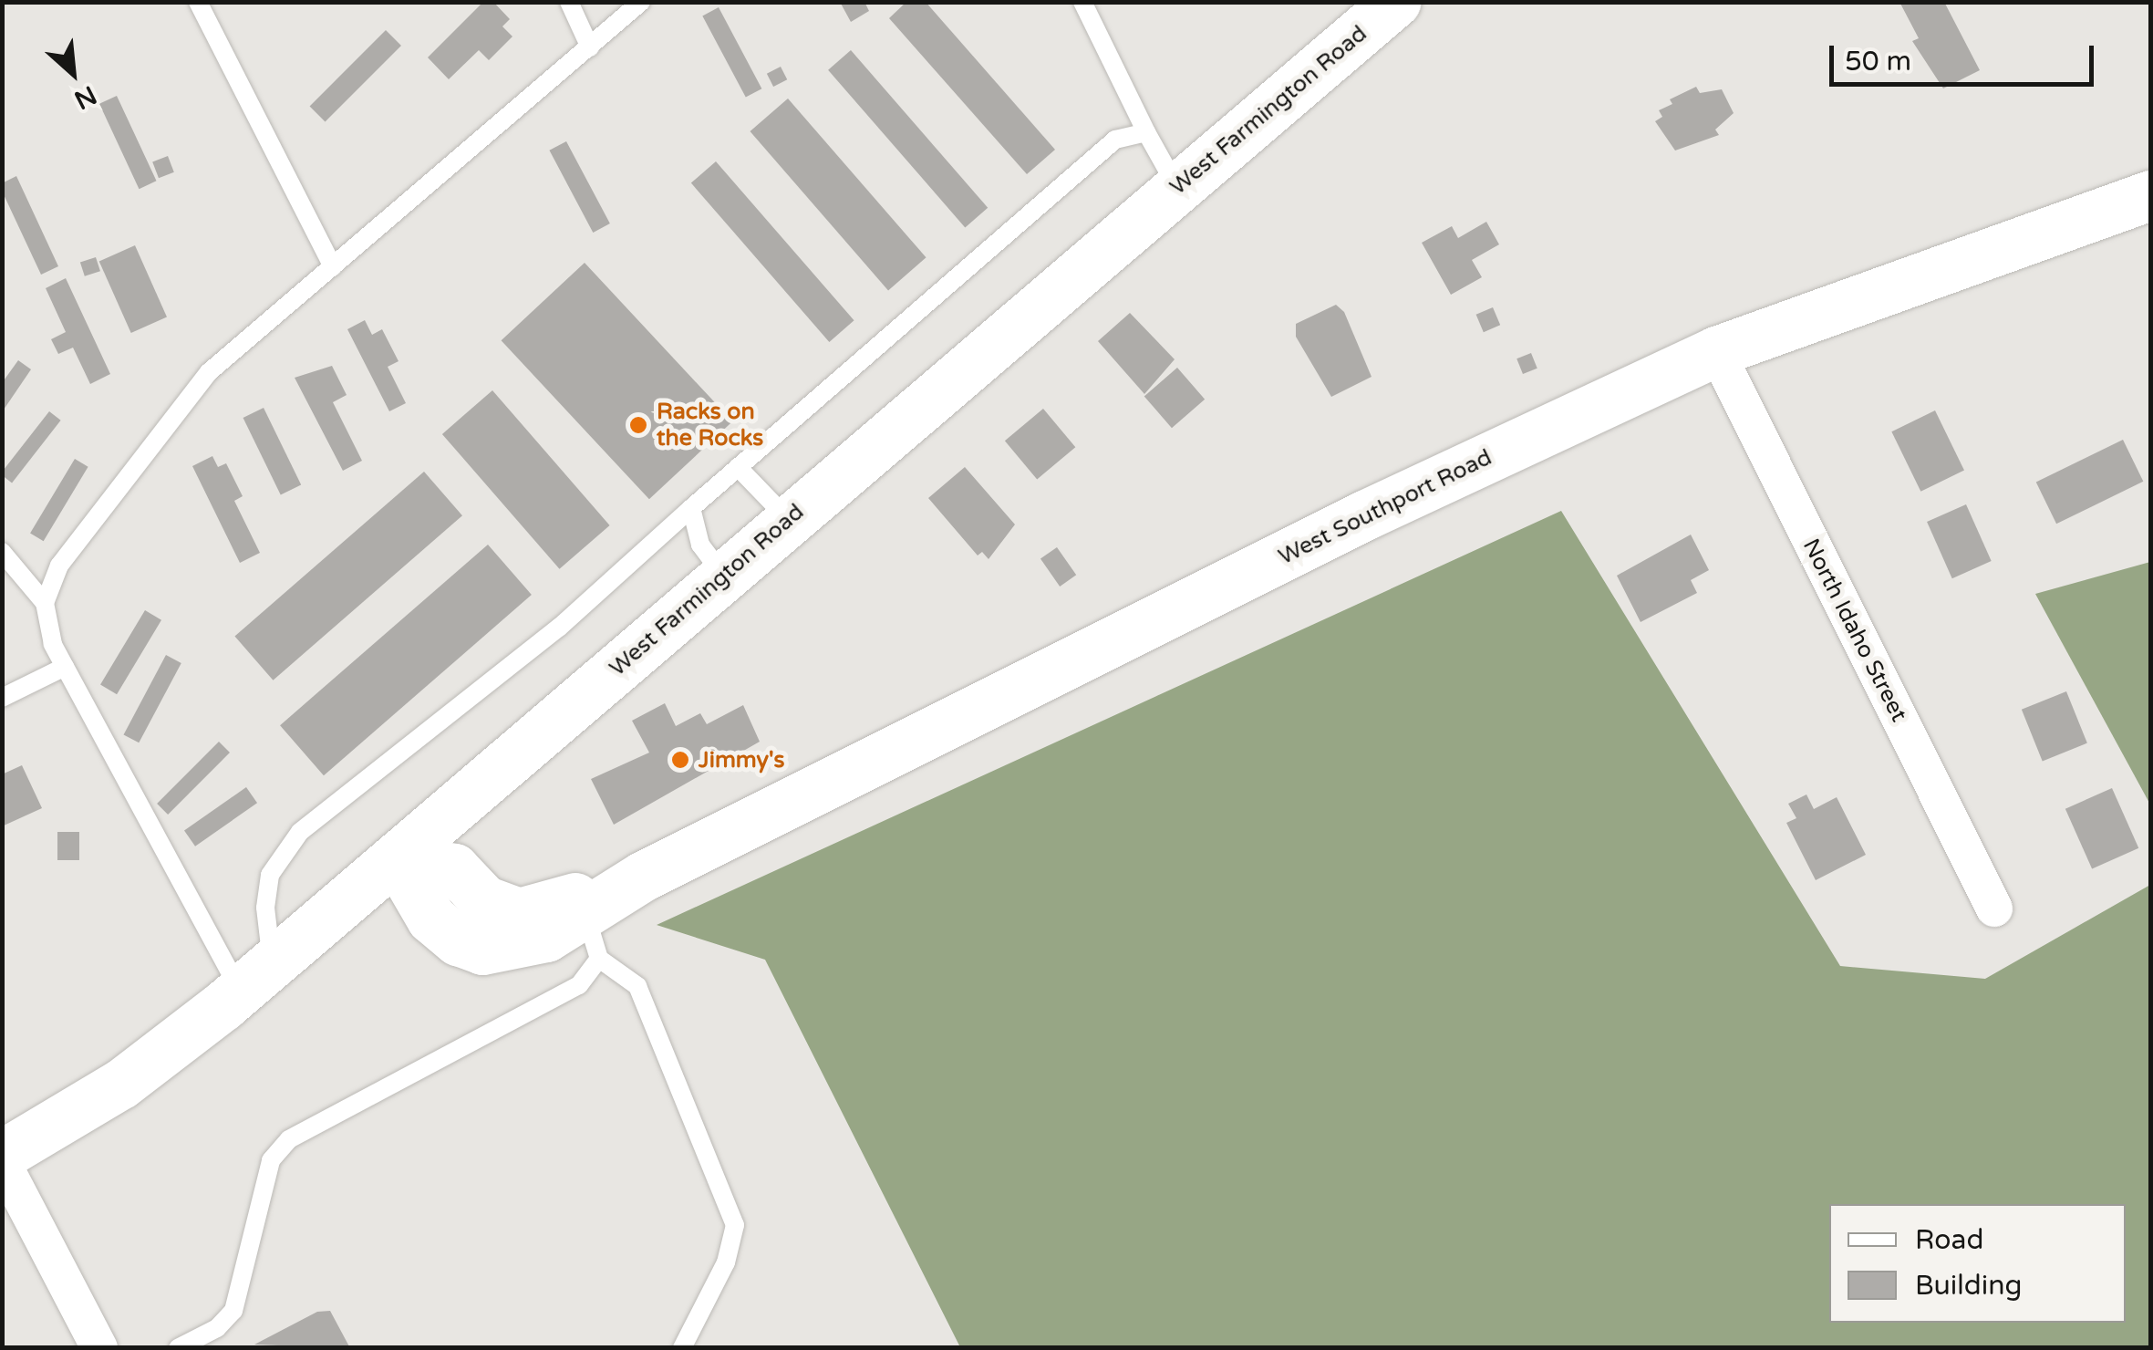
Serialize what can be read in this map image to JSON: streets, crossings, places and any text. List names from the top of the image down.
{
  "streets": {
    "main road": ["West Farmington Road", "West Southport Road"],
    "street": ["North Idaho Street"]
  },
  "crossings": [
    ["West Farmington Road", "West Southport Road"],
    ["West Southport Road", "North Idaho Street"]
  ],
  "places": ["Racks on the Rocks", "Jimmy's"],
  "legend": ["Road", "Building"],
  "scale_bar": "50 m",
  "north": "bottom right"
}
